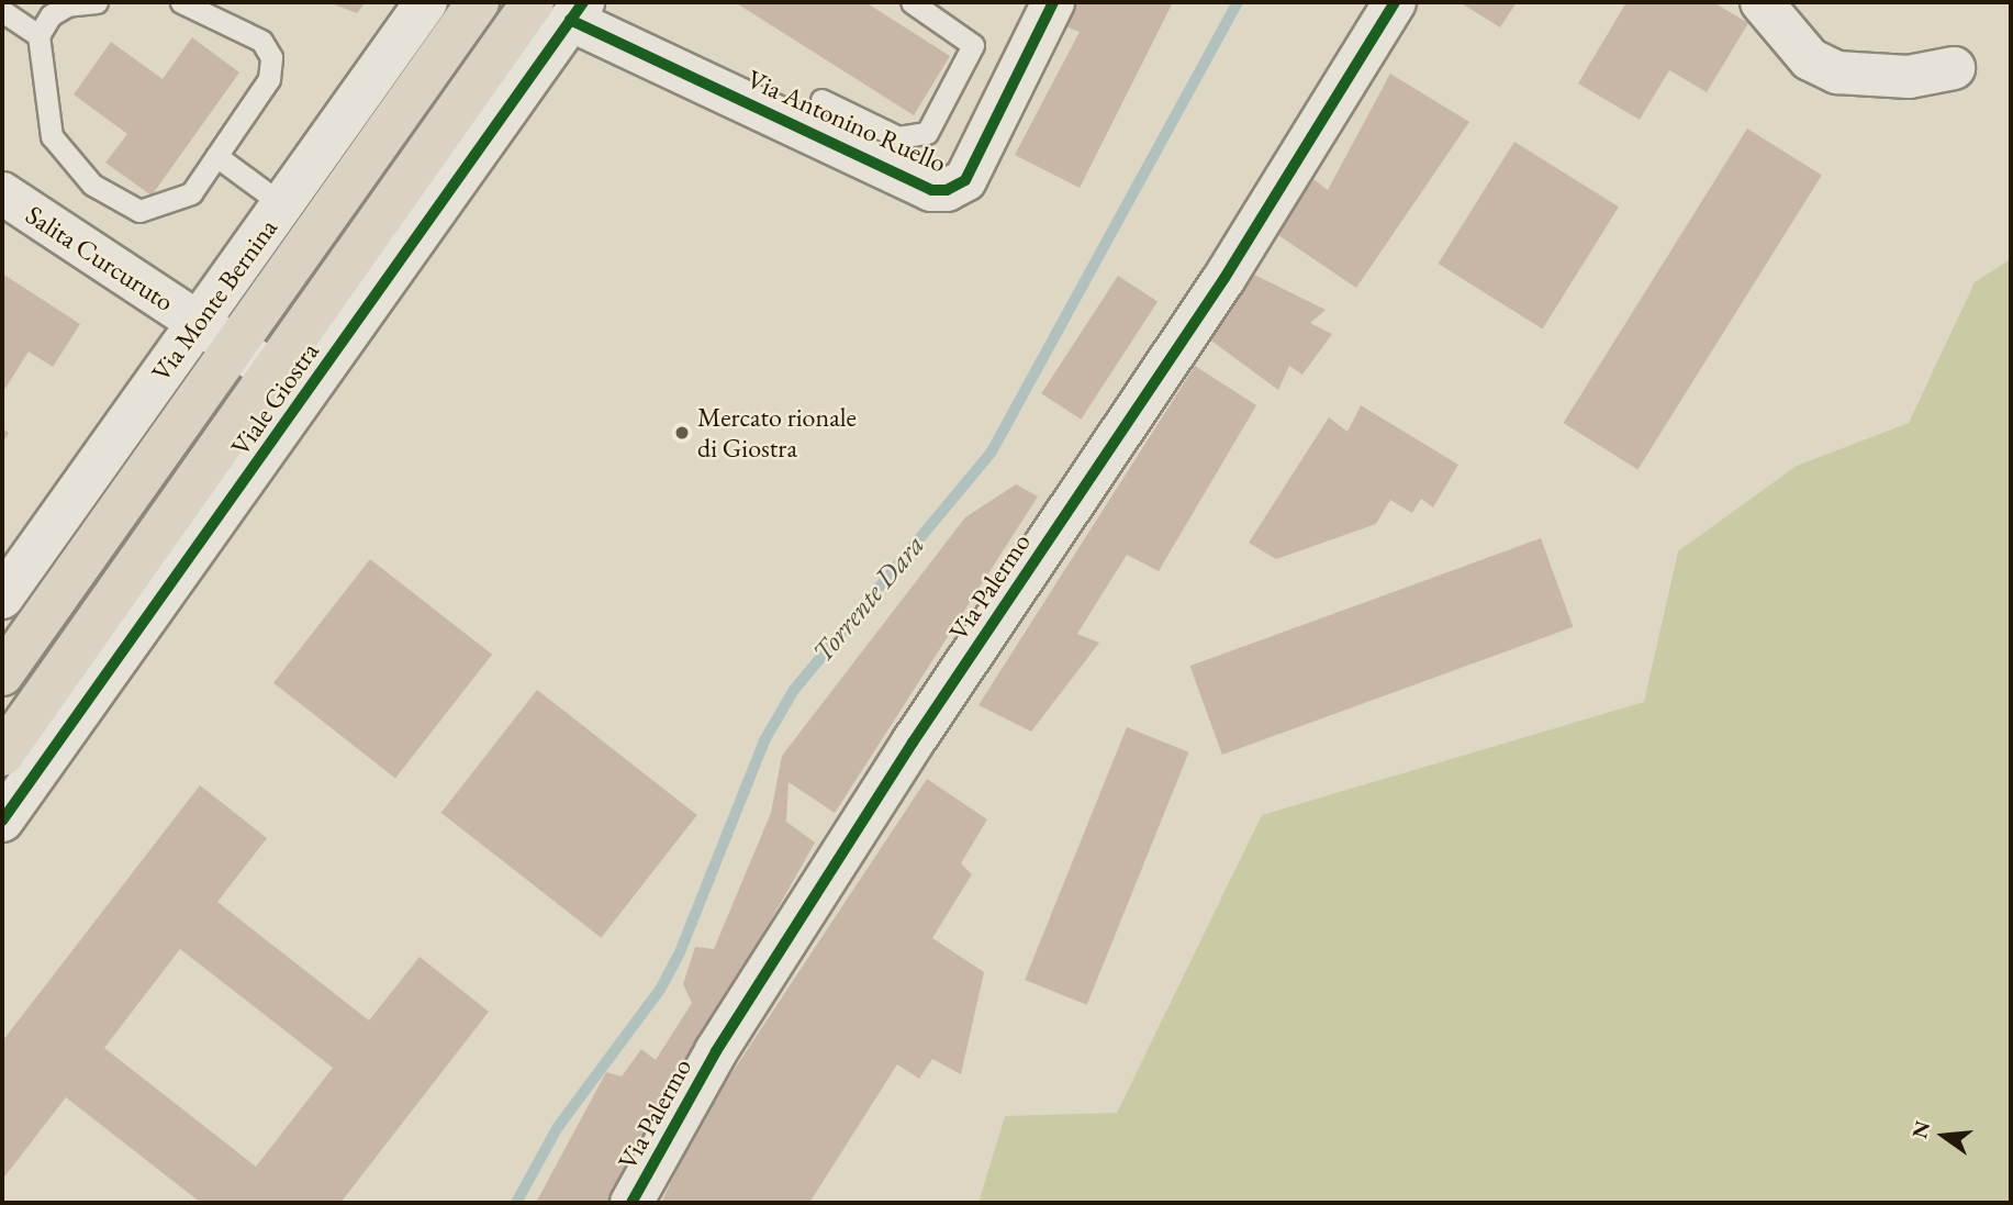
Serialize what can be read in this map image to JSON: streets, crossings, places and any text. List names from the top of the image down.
{
  "streets": {
    "main road": ["Viale Giostra"],
    "street": [
      "Via Antonino Ruello",
      "Salita Curcuruto",
      "Via Monte Bernina",
      "Via Palermo"
    ]
  },
  "crossings": [
    ["Via Antonino Ruello", "Viale Giostra"],
    ["Salita Curcuruto", "Via Monte Bernina"],
    ["Salita Curcuruto", "Viale Giostra"]
  ],
  "water": ["Torrente Dara"],
  "places": ["Mercato rionale di Giostra"],
  "north": "left"
}
